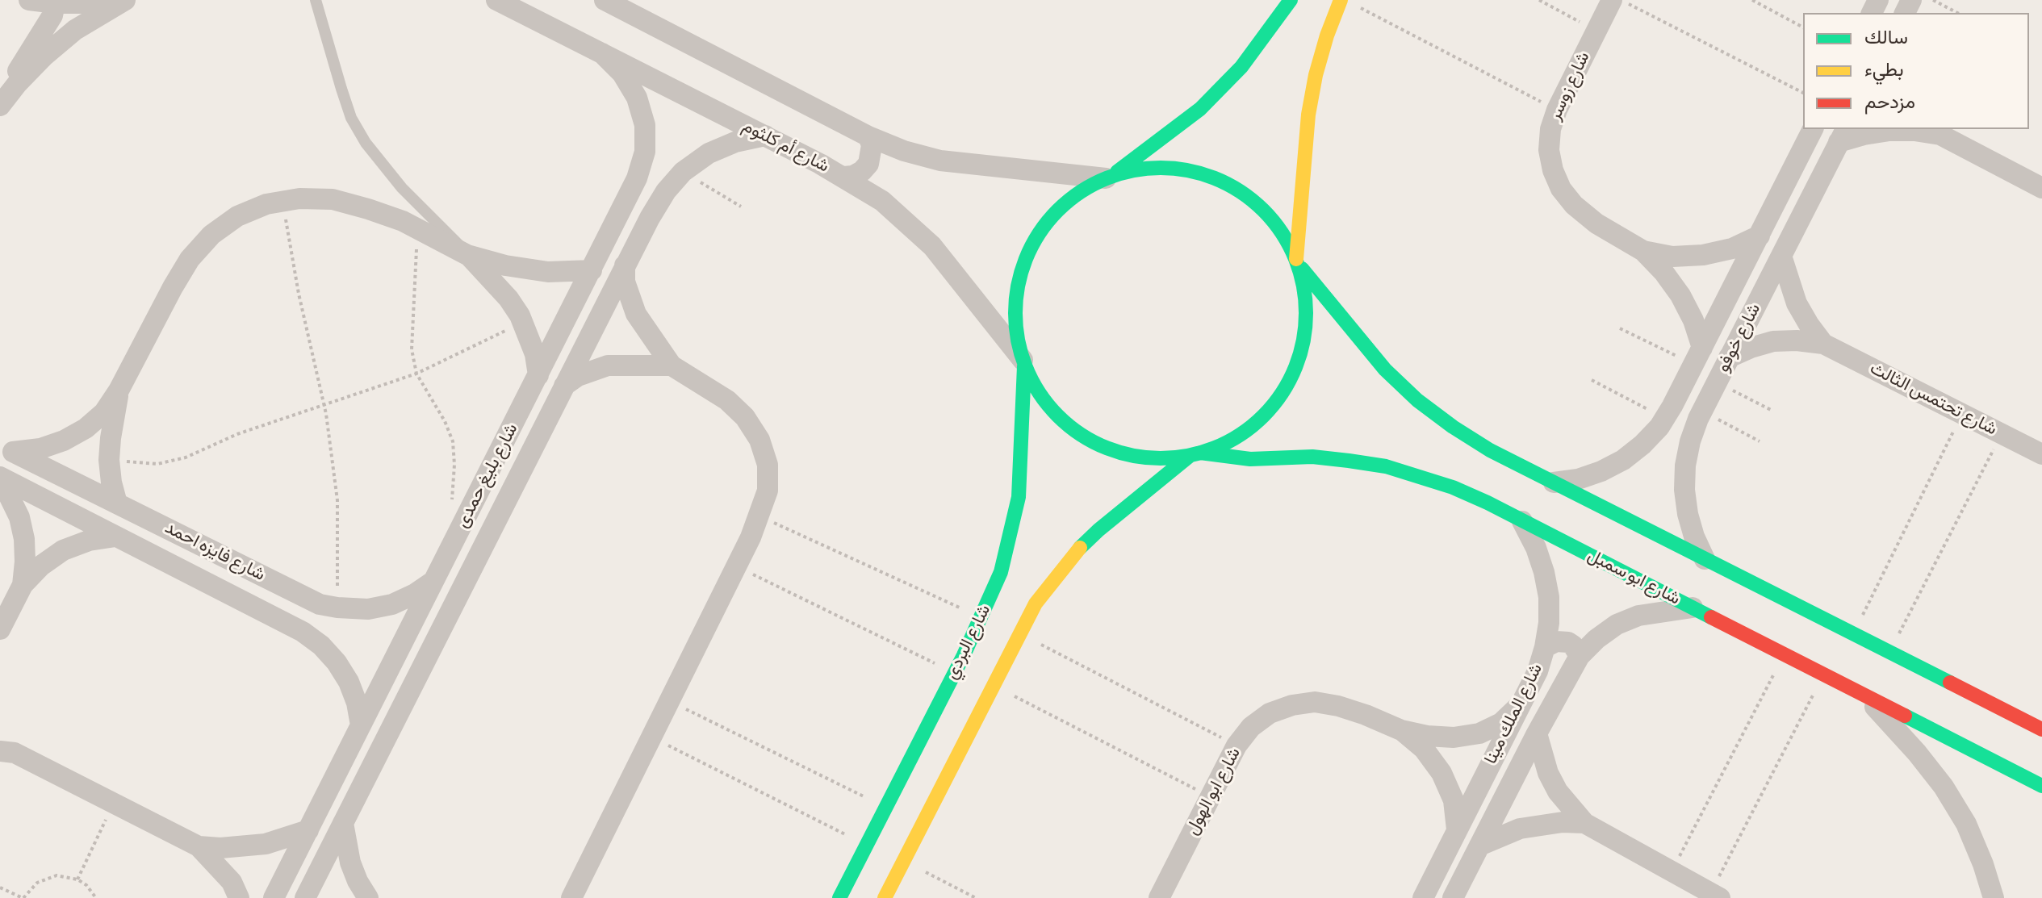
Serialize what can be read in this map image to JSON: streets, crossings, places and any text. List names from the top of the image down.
{
  "streets": {
    "street": [
      "شارع زوسر",
      "شارع أم كلثوم",
      "شارع خوفو",
      "شارع تحتمس الثالث",
      "شارع بليغ حمدى",
      "شارع فايزه احمد",
      "شارع ابو سمبل",
      "شارع البردي",
      "شارع الملك مينا",
      "شارع ابو الهول"
    ]
  },
  "crossings": [
    ["شارع زوسر", "شارع خوفو"],
    ["شارع أم كلثوم", "شارع بليغ حمدى"],
    ["شارع أم كلثوم", "شارع البردي"],
    ["شارع خوفو", "شارع تحتمس الثالث"],
    ["شارع بليغ حمدى", "شارع فايزه احمد"],
    ["شارع ابو سمبل", "شارع الملك مينا"],
    ["شارع الملك مينا", "شارع ابو الهول"]
  ],
  "legend": ["سالك", "بطيء", "مزدحم"]
}
